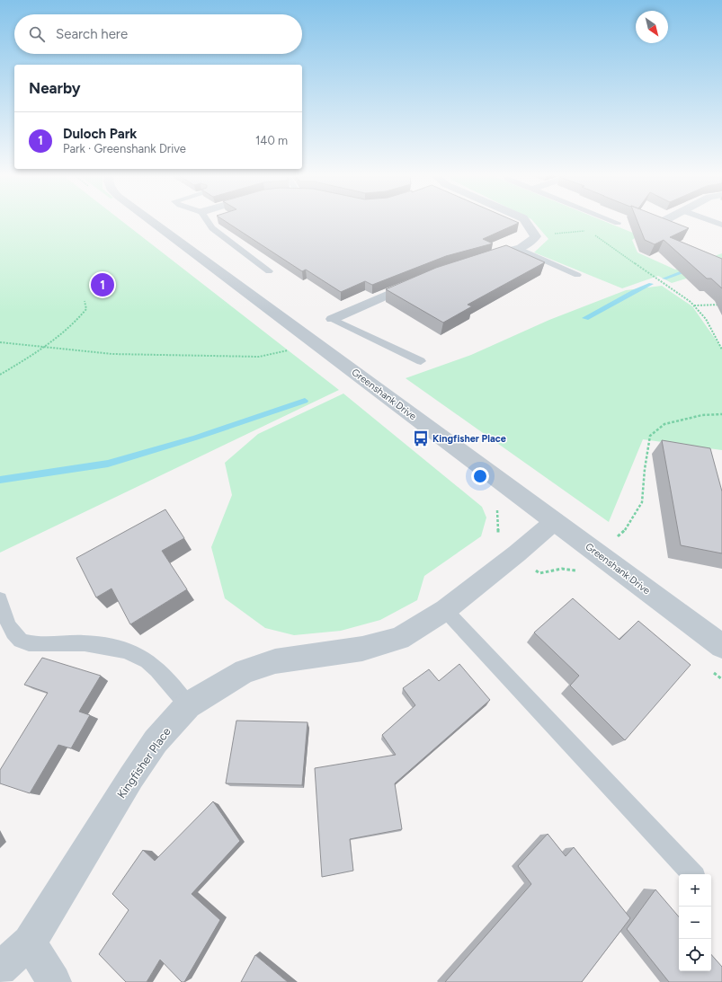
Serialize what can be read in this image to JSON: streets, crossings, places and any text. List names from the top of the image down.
{
  "streets": {
    "street": ["Greenshank Drive", "Kingfisher Place"]
  },
  "crossings": [
    ["Greenshank Drive", "Kingfisher Place"]
  ],
  "places": {
    "bus stop": ["Kingfisher Place"]
  },
  "north": "bottom right",
  "page": {
    "search": "Search here",
    "heading": "Nearby",
    "list": [
      {
        "mark": "1",
        "name": "Duloch Park",
        "note": "Park · Greenshank Drive",
        "value": "140 m"
      }
    ],
    "pins": "1",
    "map_buttons": ["+", "−"]
  }
}
